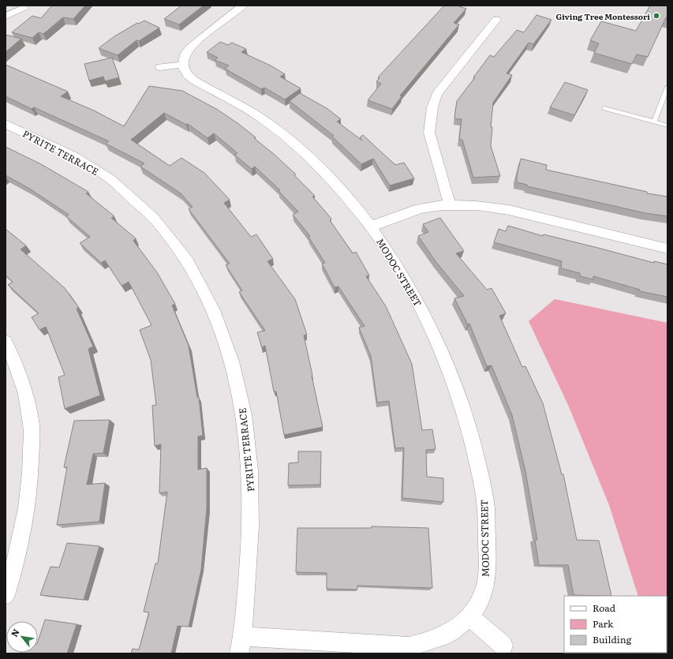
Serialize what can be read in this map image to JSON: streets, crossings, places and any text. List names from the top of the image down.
{
  "streets": {
    "street": ["PYRITE TERRACE", "MODOC STREET"]
  },
  "crossings": [
    ["PYRITE TERRACE", "MODOC STREET"]
  ],
  "places": ["Giving Tree Montessori"],
  "legend": ["Road", "Park", "Building"],
  "north": "top left"
}
